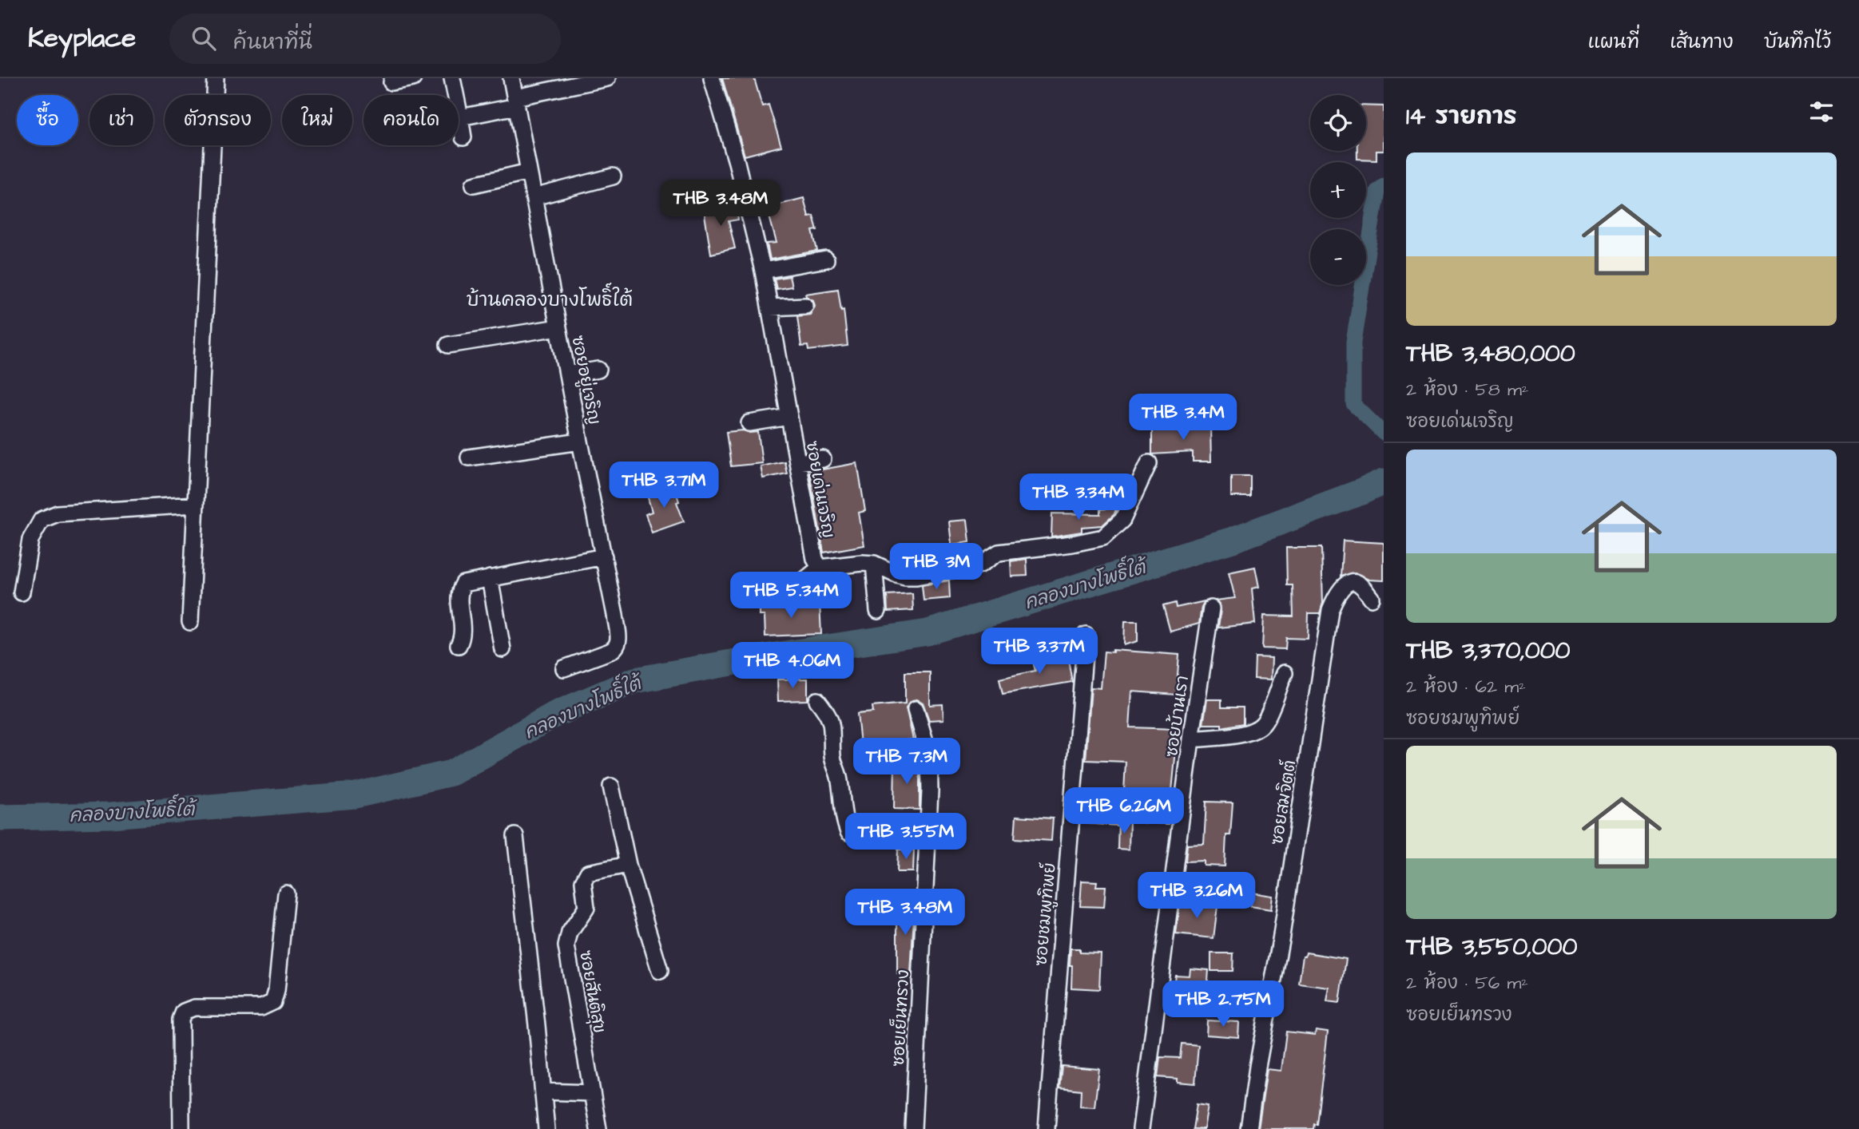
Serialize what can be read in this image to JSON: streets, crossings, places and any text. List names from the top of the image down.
{
  "streets": {
    "street": [
      "ซอยอยู่เจริญ",
      "ซอยเด่นเจริญ",
      "ซอยบ้านเรา",
      "ซอยสมจิตต์",
      "ซอยชมพูทิพย์",
      "ซอยสันติสุข",
      "ซอยเย็นทรวง"
    ]
  },
  "districts": ["บ้านคลองบางโพธิ์ใต้"],
  "water": ["คลองบางโพธิ์ใต้"],
  "page": {
    "header": "Keyplace",
    "search": "ค้นหาที่นี่",
    "nav": ["แผนที่", "เส้นทาง", "บันทึกไว้"],
    "heading": "14 รายการ",
    "map_buttons": ["+", "−"],
    "chip": [
      "ซื้อ",
      "เช่า",
      "ตัวกรอง",
      "ใหม่",
      "คอนโด"
    ],
    "list": [
      {
        "name": "THB 3,480,000",
        "note": "2 ห้อง · 58 m² · ซอยเด่นเจริญ"
      },
      {
        "name": "THB 3,370,000",
        "note": "2 ห้อง · 62 m² · ซอยชมพูทิพย์"
      },
      {
        "name": "THB 3,550,000",
        "note": "2 ห้อง · 56 m² · ซอยเย็นทรวง"
      }
    ],
    "price": [
      "THB 3.48M",
      "THB 3.4M",
      "THB 3.71M",
      "THB 3.34M",
      "THB 3M",
      "THB 5.34M",
      "THB 3.37M",
      "THB 4.06M",
      "THB 7.3M",
      "THB 6.26M",
      "THB 3.55M",
      "THB 3.26M",
      "THB 3.48M",
      "THB 2.75M"
    ]
  }
}
